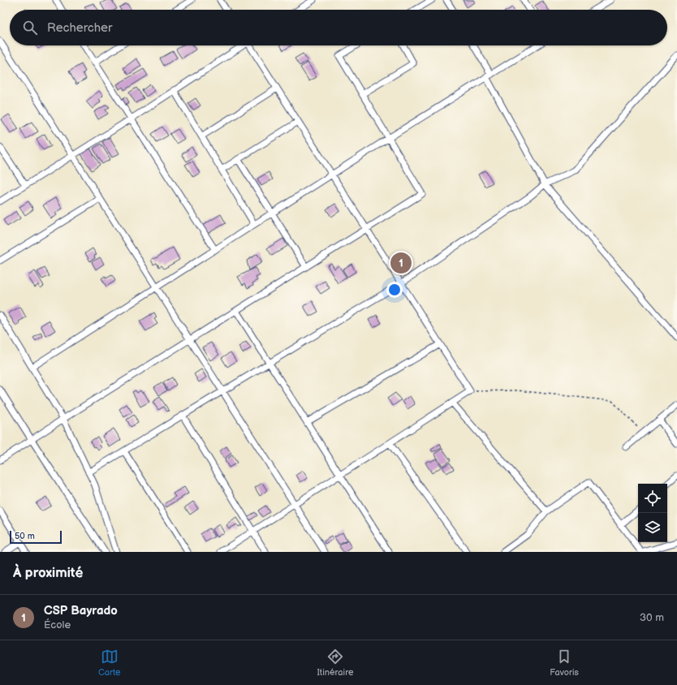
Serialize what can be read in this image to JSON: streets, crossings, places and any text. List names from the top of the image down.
{
  "scale_bar": "50 m",
  "page": {
    "search": "Rechercher",
    "pins": "1",
    "scale": "50 m",
    "heading": "À proximité",
    "list": [
      {
        "mark": "1",
        "name": "CSP Bayrado",
        "note": "École",
        "value": "30 m"
      }
    ],
    "nav": ["Carte", "Itinéraire", "Favoris"]
  }
}
